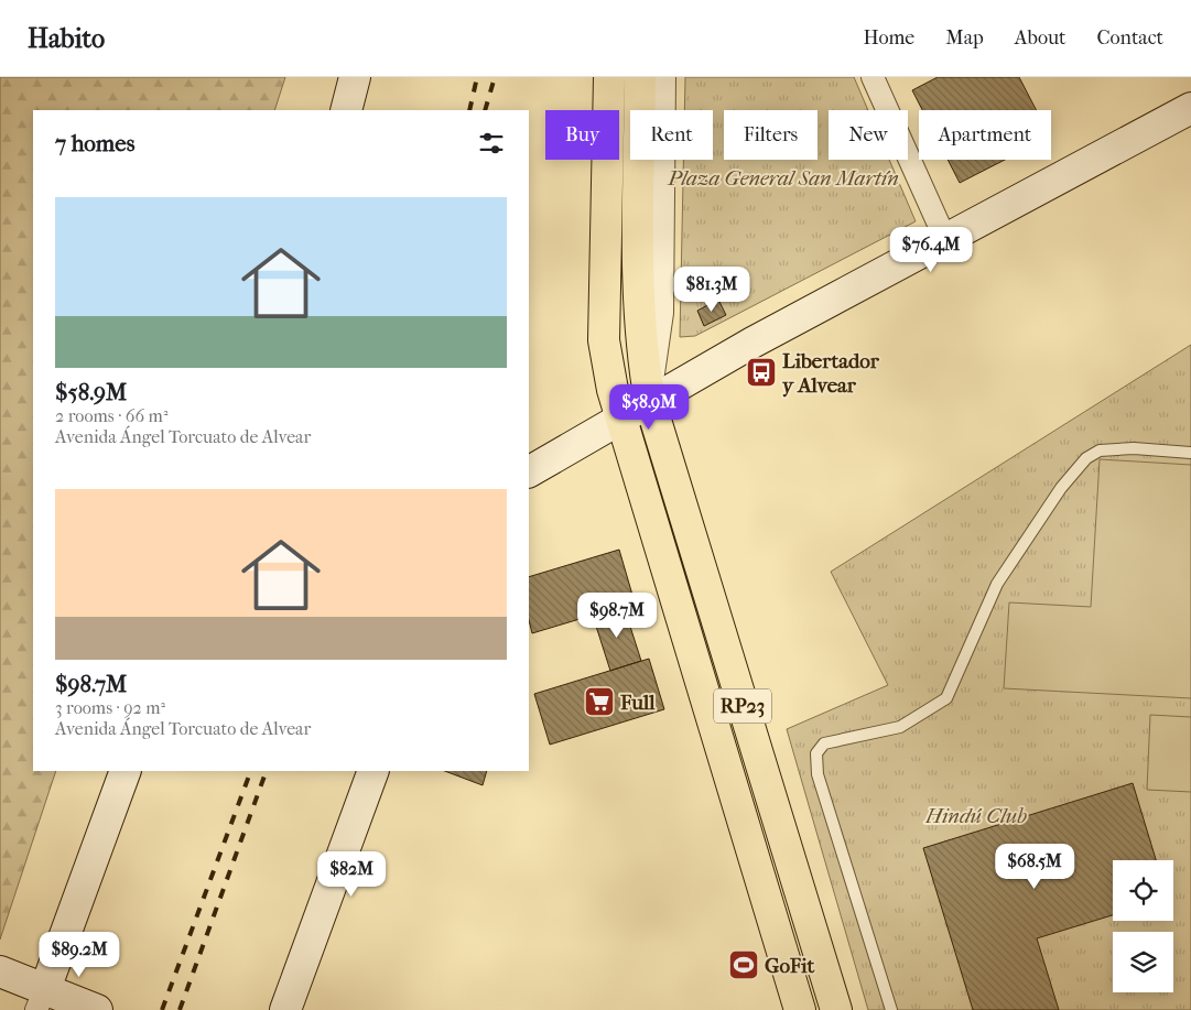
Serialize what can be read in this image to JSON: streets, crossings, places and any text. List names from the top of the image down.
{
  "streets": {
    "main road": ["RP23"]
  },
  "parks": ["Plaza General San Martín", "Hindú Club"],
  "places": {
    "bus stop": ["Libertador y Alvear"],
    "supermarket": ["Full"],
    "sports": ["GoFit"]
  },
  "page": {
    "header": "Habito",
    "nav": [
      "Home",
      "Map",
      "About",
      "Contact"
    ],
    "chip": [
      "Buy",
      "Rent",
      "Filters",
      "New",
      "Apartment"
    ],
    "heading": "7 homes",
    "list": [
      {
        "name": "$58.9M",
        "note": "2 rooms · 66 m² · Avenida Ángel Torcuato de Alvear"
      },
      {
        "name": "$98.7M",
        "note": "3 rooms · 92 m² · Avenida Ángel Torcuato de Alvear"
      }
    ],
    "price": [
      "$76.4M",
      "$81.3M",
      "$58.9M",
      "$98.7M",
      "$68.5M",
      "$82M",
      "$89.2M"
    ]
  }
}
